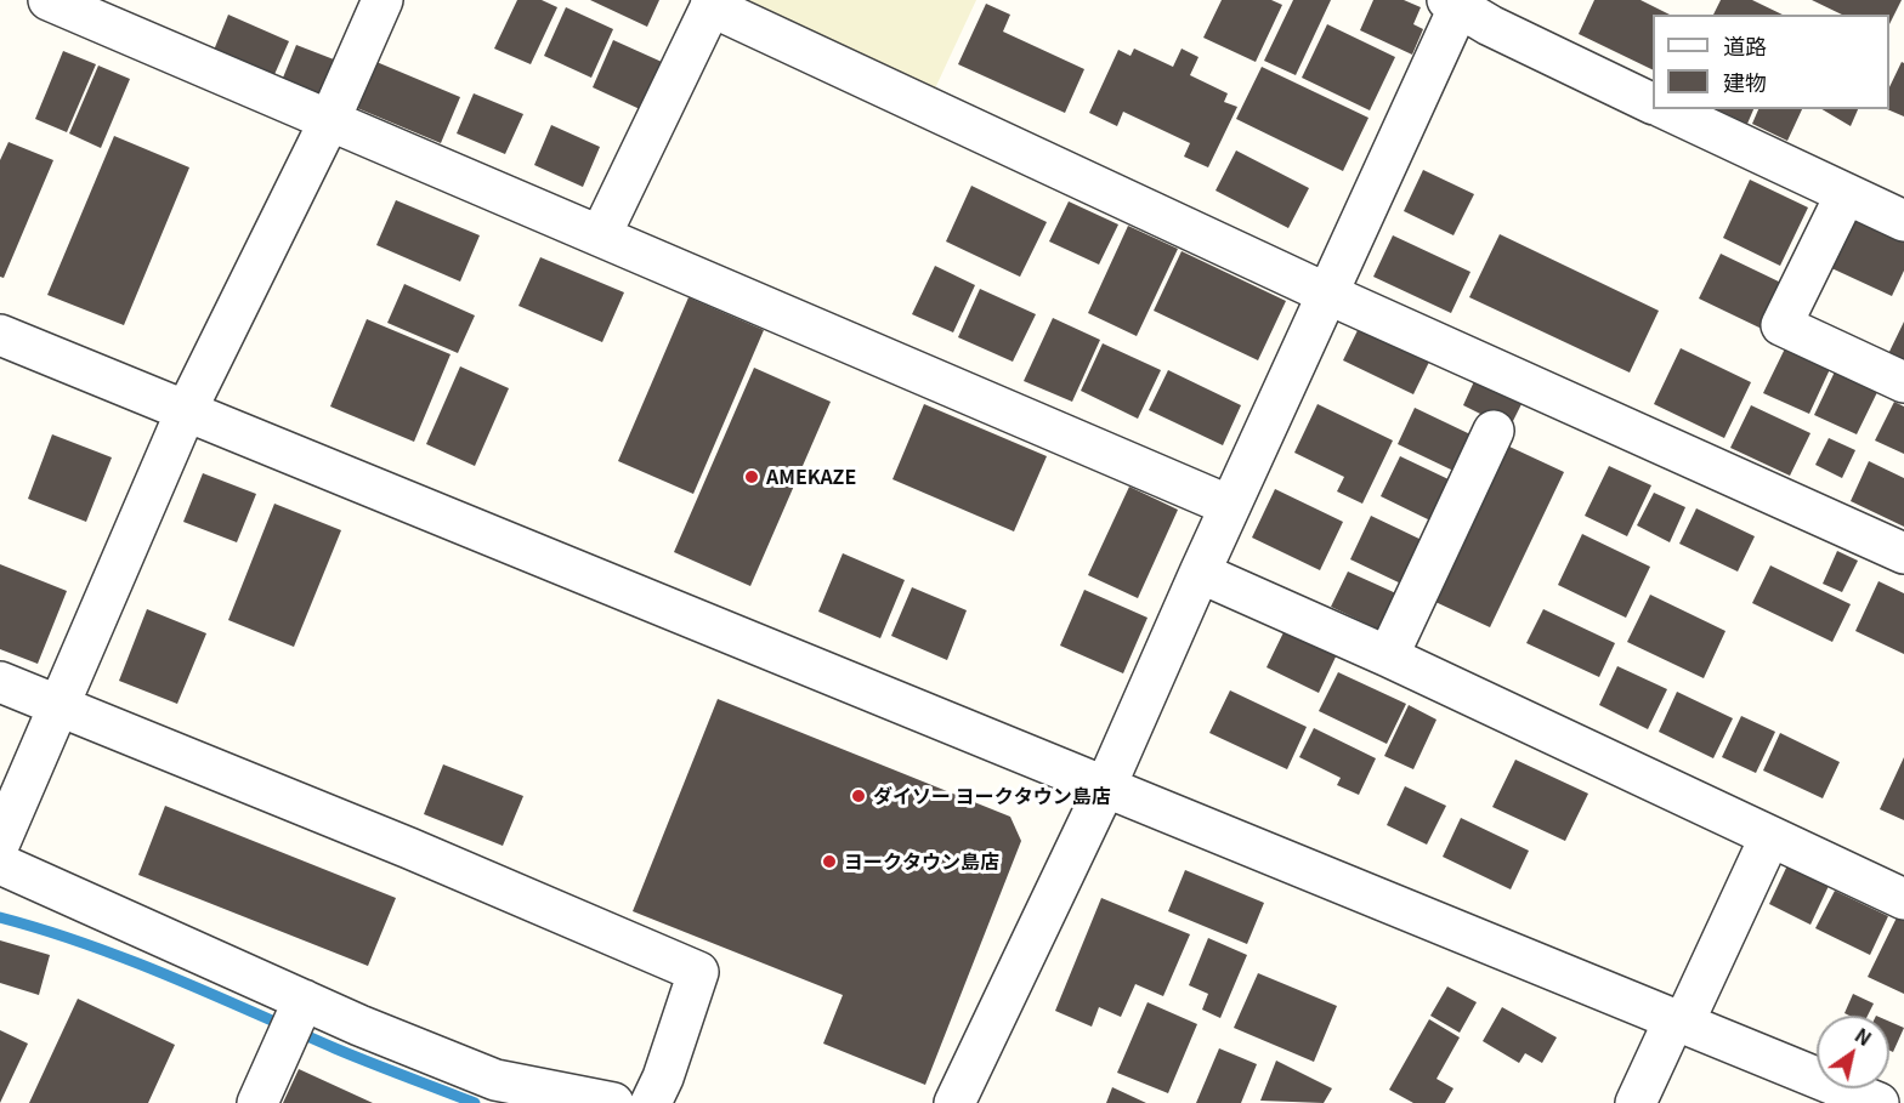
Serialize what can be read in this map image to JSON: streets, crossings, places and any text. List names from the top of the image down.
{
  "places": ["AMEKAZE", "ダイソー ヨークタウン島店", "ヨークタウン島店"],
  "legend": ["道路", "建物"],
  "north": "top right"
}
